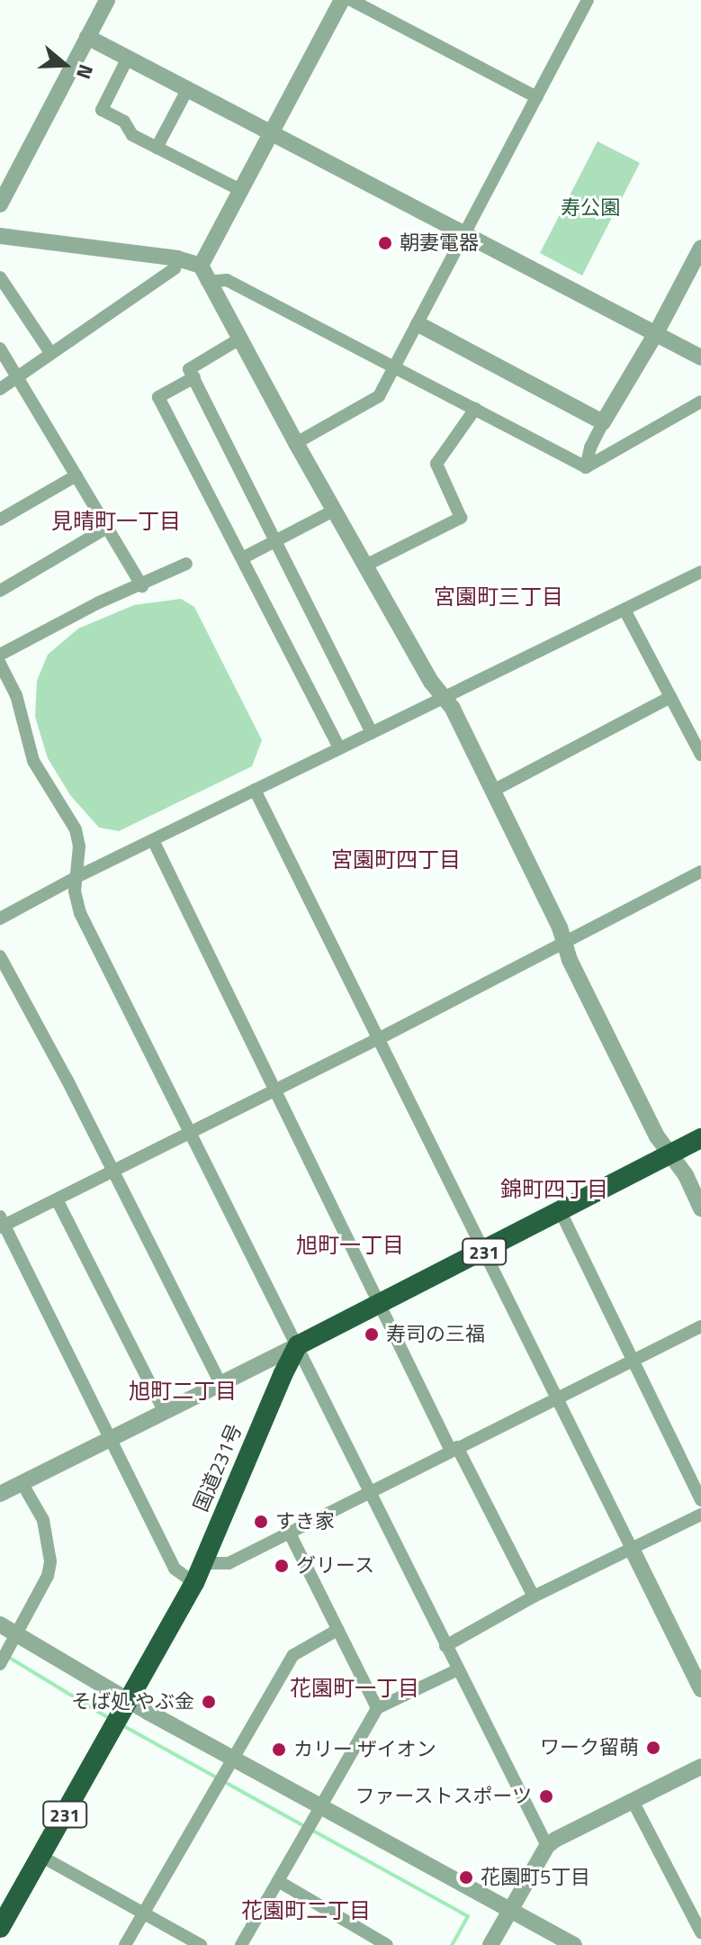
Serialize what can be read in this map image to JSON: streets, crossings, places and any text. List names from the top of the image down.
{
  "streets": {
    "highway": ["231", "国道231号"]
  },
  "crossings": [
    ["231", "国道231号"]
  ],
  "districts": [
    "見晴町一丁目",
    "宮園町三丁目",
    "宮園町四丁目",
    "錦町四丁目",
    "旭町一丁目",
    "旭町二丁目",
    "花園町一丁目",
    "花園町二丁目"
  ],
  "parks": ["寿公園"],
  "places": [
    "朝妻電器",
    "寿司の三福",
    "すき家",
    "グリース",
    "そば処 やぶ金",
    "ワーク留萌",
    "カリー ザイオン",
    "ファーストスポーツ",
    "花園町5丁目"
  ],
  "north": "right"
}
